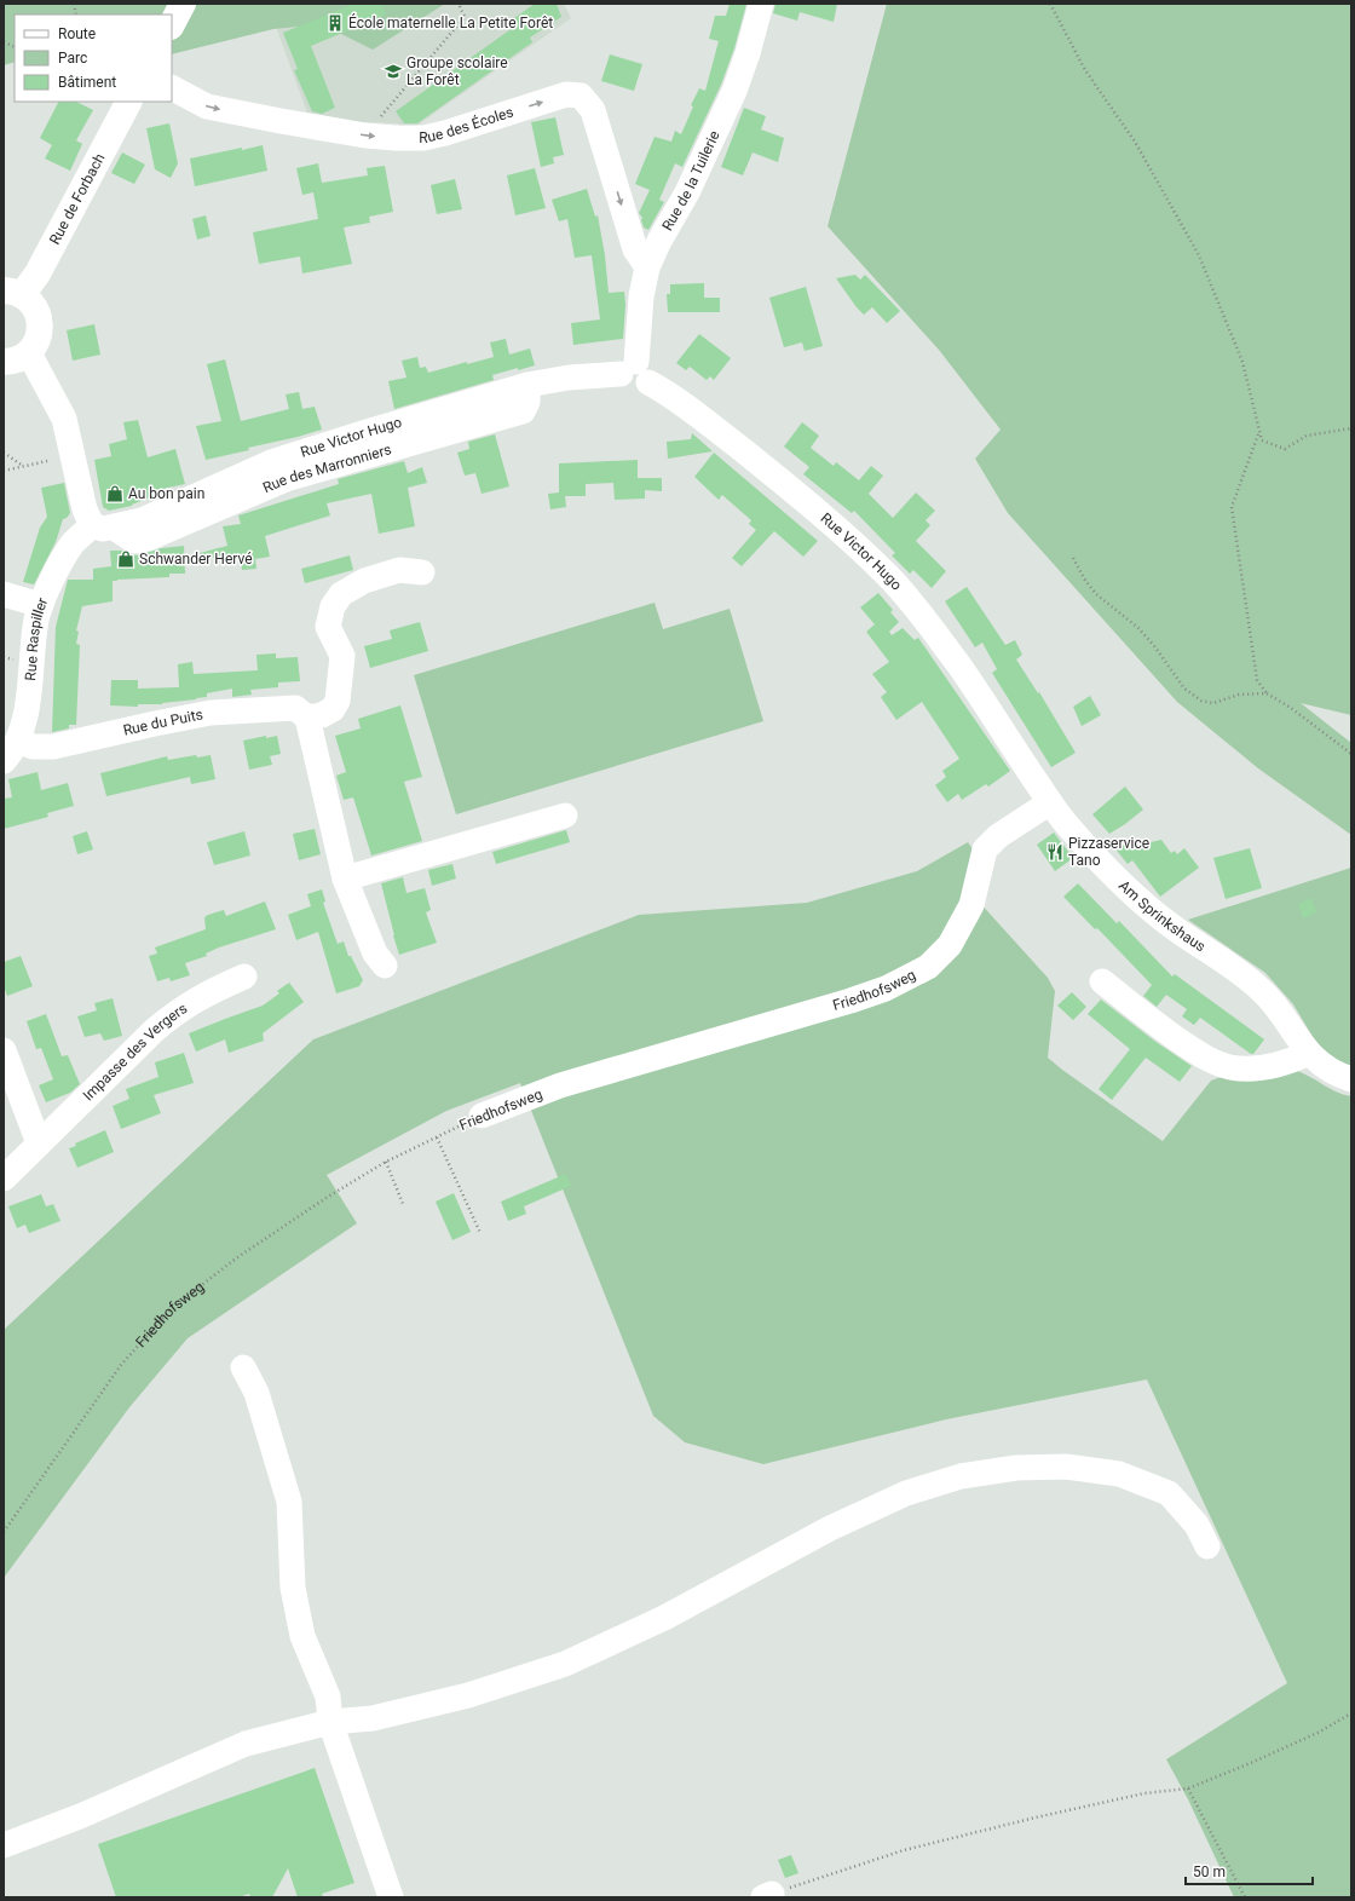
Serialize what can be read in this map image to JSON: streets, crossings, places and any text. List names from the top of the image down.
{
  "streets": {
    "main road": ["Rue de Forbach"],
    "street": [
      "Rue des Écoles",
      "Rue de la Tuilerie",
      "Rue Victor Hugo",
      "Rue des Marronniers",
      "Rue Raspiller",
      "Rue du Puits",
      "Am Sprinkshaus",
      "Friedhofsweg",
      "Impasse des Vergers"
    ]
  },
  "crossings": [
    ["Rue des Écoles", "Rue de la Tuilerie"],
    ["Rue de la Tuilerie", "Rue Victor Hugo"],
    ["Rue de la Tuilerie", "Rue des Marronniers"],
    ["Rue Victor Hugo", "Rue des Marronniers"],
    ["Rue Victor Hugo", "Am Sprinkshaus"],
    ["Rue des Marronniers", "Rue Raspiller"],
    ["Rue Raspiller", "Rue du Puits"],
    ["Am Sprinkshaus", "Friedhofsweg"]
  ],
  "one_way": ["Rue des Écoles"],
  "places": {
    "building": ["École maternelle La Petite Forêt"],
    "school or university": ["Groupe scolaire La Forêt"],
    "shop": ["Au bon pain", "Schwander Hervé"],
    "restaurant": ["Pizzaservice Tano"]
  },
  "legend": ["Route", "Parc", "Bâtiment"],
  "scale_bar": "50 m"
}
